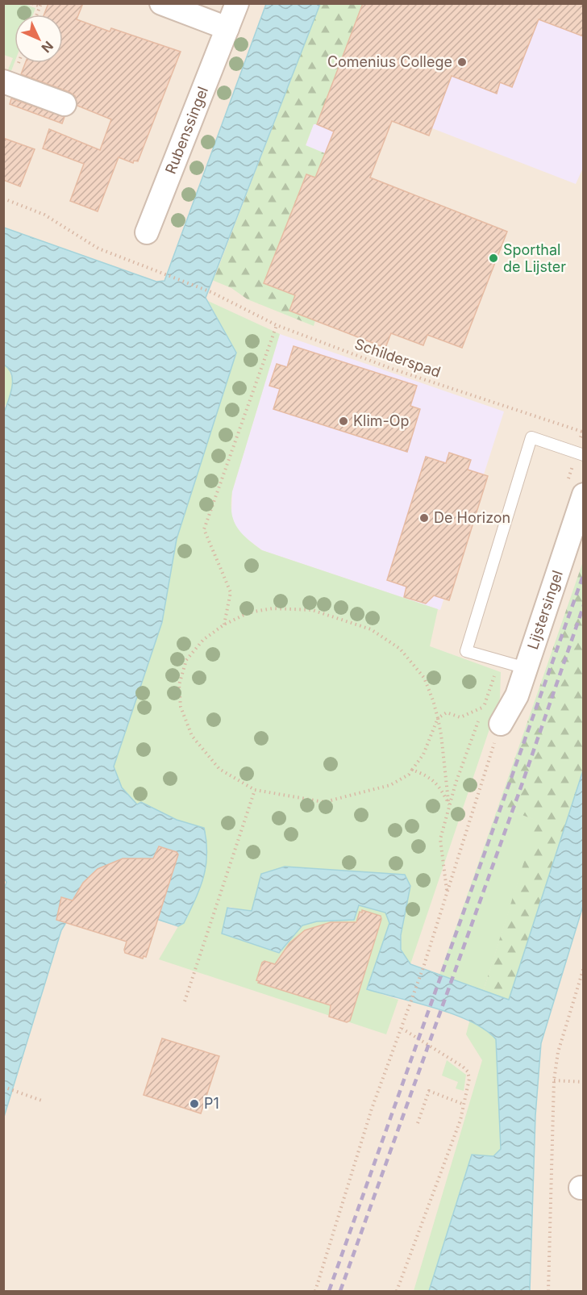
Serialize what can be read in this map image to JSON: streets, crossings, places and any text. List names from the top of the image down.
{
  "streets": {
    "street": ["Rubenssingel", "Lijstersingel"],
    "path": ["Schilderspad"]
  },
  "places": [
    "Comenius College",
    "Sporthal de Lijster",
    "Klim-Op",
    "De Horizon",
    "P1"
  ],
  "north": "bottom right"
}
